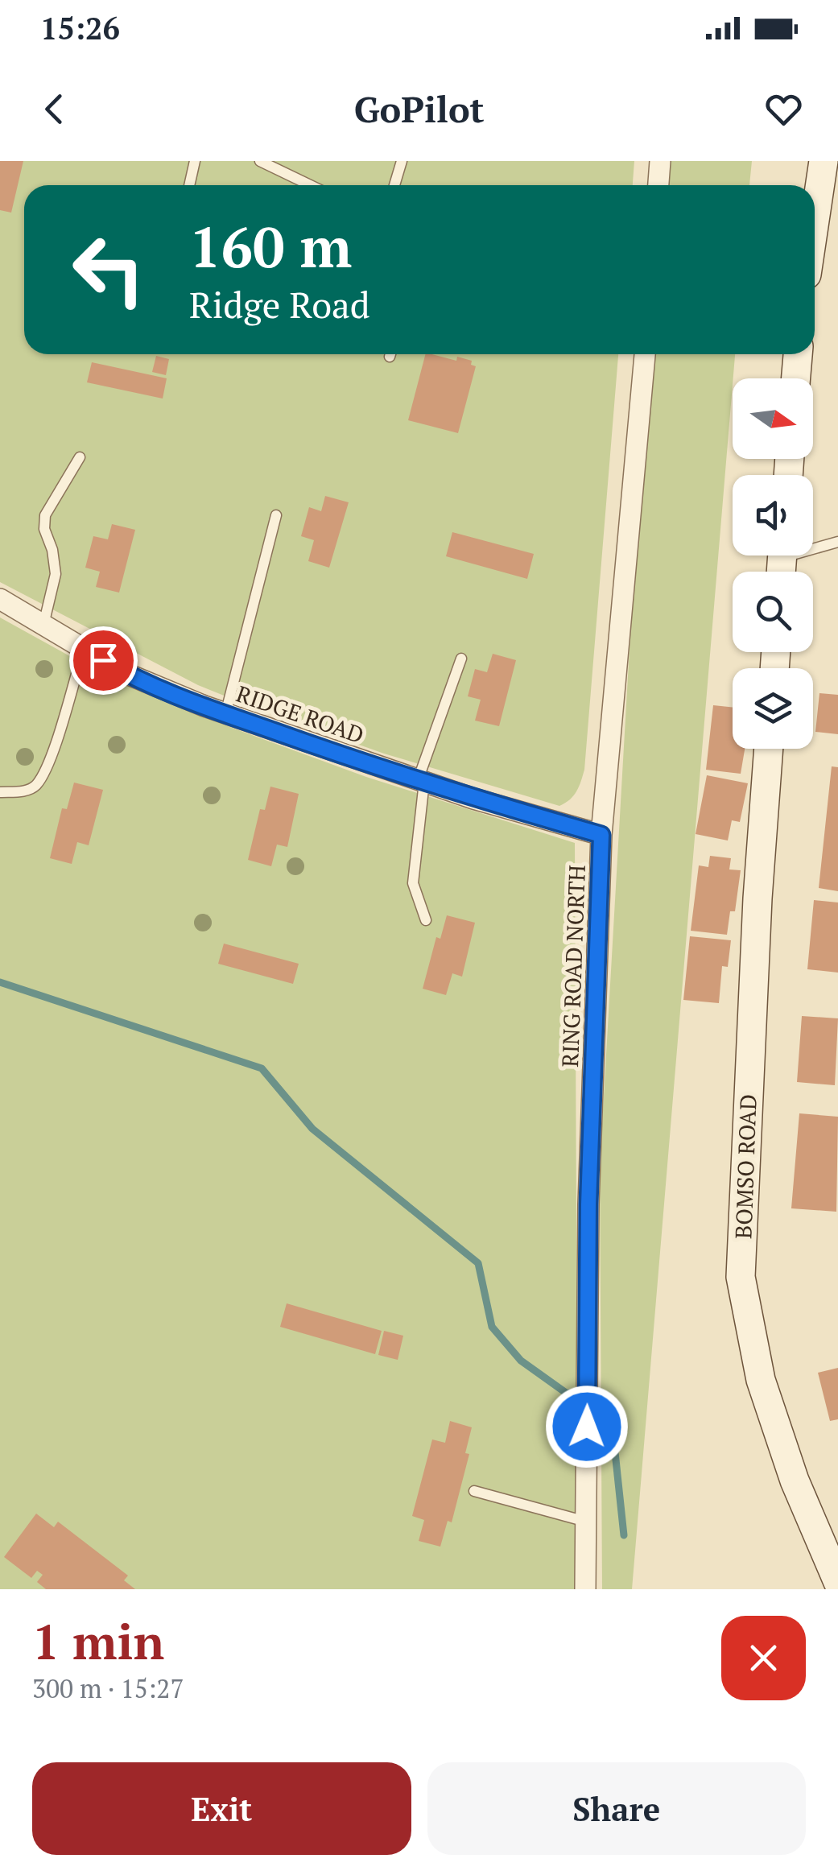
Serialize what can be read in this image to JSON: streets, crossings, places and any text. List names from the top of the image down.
{
  "streets": {
    "street": ["RIDGE ROAD", "RING ROAD NORTH", "BOMSO ROAD"]
  },
  "crossings": [
    ["RIDGE ROAD", "RING ROAD NORTH"]
  ],
  "north": "right",
  "page": {
    "status": "15:26",
    "header": "GoPilot",
    "turn": ["160 m", "Ridge Road"],
    "heading": ["1 min", "300 m · 15:27"],
    "buttons": ["Exit", "Share"]
  }
}
